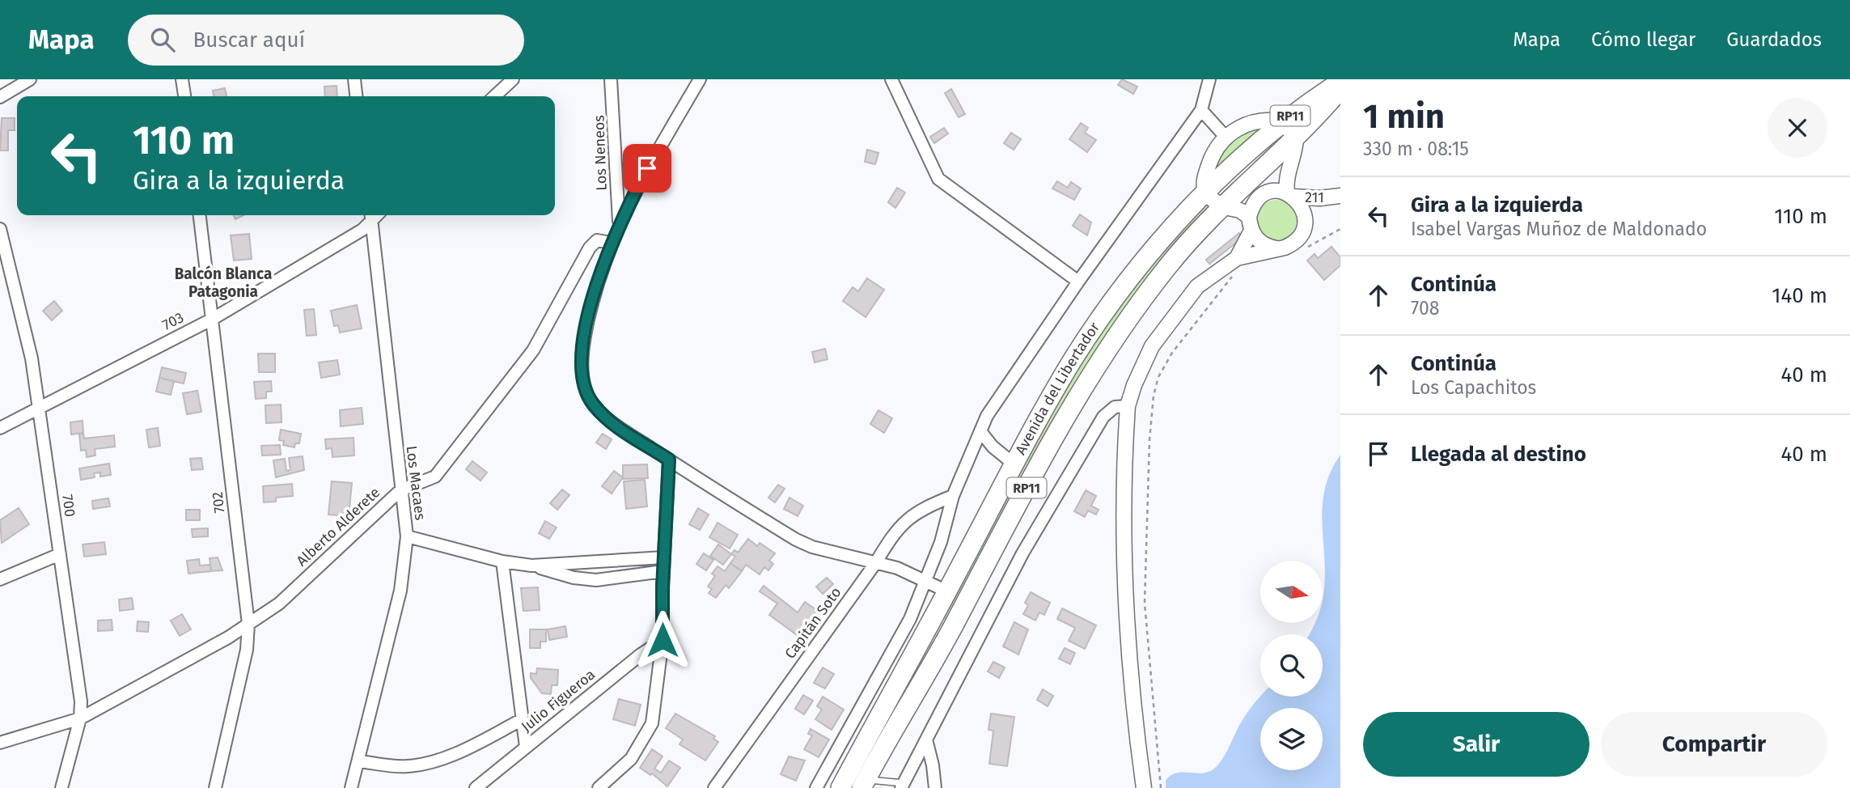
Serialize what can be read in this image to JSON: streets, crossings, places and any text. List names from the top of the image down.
{
  "streets": {
    "main road": ["RP11", "Avenida del Libertador"],
    "street": [
      "Los Neneos",
      "211",
      "703",
      "Los Macaes",
      "702",
      "700",
      "Alberto Alderete",
      "Capitán Soto",
      "Julio Figueroa"
    ]
  },
  "crossings": [
    ["703", "Los Macaes"],
    ["703", "702"],
    ["703", "700"],
    ["Los Macaes", "Alberto Alderete"],
    ["702", "Alberto Alderete"],
    ["700", "Alberto Alderete"]
  ],
  "districts": ["Balcón Blanca Patagonia"],
  "north": "right",
  "page": {
    "header": "Mapa",
    "search": "Buscar aquí",
    "nav": ["Mapa", "Cómo llegar", "Guardados"],
    "heading": ["1 min", "330 m · 08:15"],
    "turn": ["110 m", "Gira a la izquierda"],
    "list": [
      {
        "name": "Gira a la izquierda",
        "note": "Isabel Vargas Muñoz de Maldonado",
        "value": "110 m"
      },
      {
        "name": "Continúa",
        "note": "708",
        "value": "140 m"
      },
      {
        "name": "Continúa",
        "note": "Los Capachitos",
        "value": "40 m"
      },
      {
        "name": "Llegada al destino",
        "value": "40 m"
      }
    ],
    "buttons": ["Salir", "Compartir"]
  }
}
